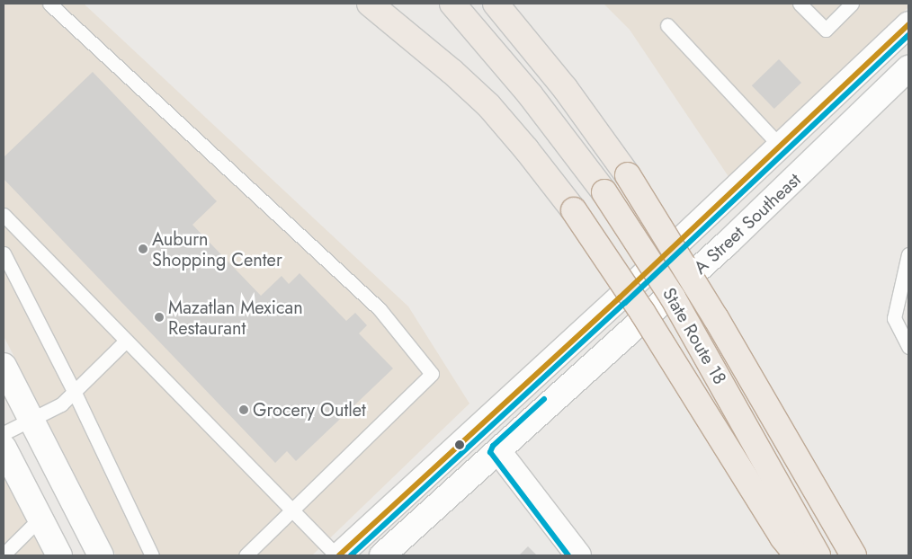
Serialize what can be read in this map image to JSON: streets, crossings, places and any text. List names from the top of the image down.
{
  "streets": {
    "highway": ["State Route 18"],
    "main road": ["A Street Southeast"]
  },
  "places": ["Auburn Shopping Center", "Mazatlan Mexican Restaurant", "Grocery Outlet"]
}
